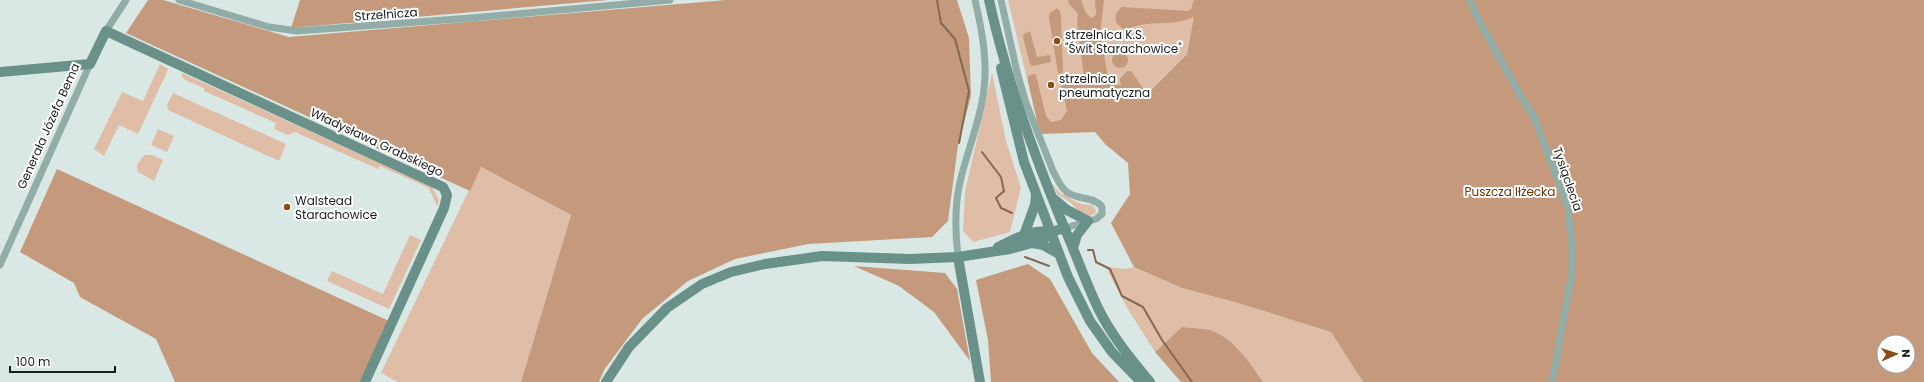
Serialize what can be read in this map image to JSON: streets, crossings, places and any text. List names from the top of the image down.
{
  "streets": {
    "street": [
      "Strzelnicza",
      "Generała Józefa Bema",
      "Władysława Grabskiego",
      "Tysiąclecia"
    ]
  },
  "crossings": [
    ["Generała Józefa Bema", "Władysława Grabskiego"]
  ],
  "parks": ["Puszcza Iłżecka"],
  "places": ["strzelnica K.S. \"Świt Starachowice\"", "strzelnica pneumatyczna", "Walstead Starachowice"],
  "scale_bar": "100 m",
  "north": "right"
}
